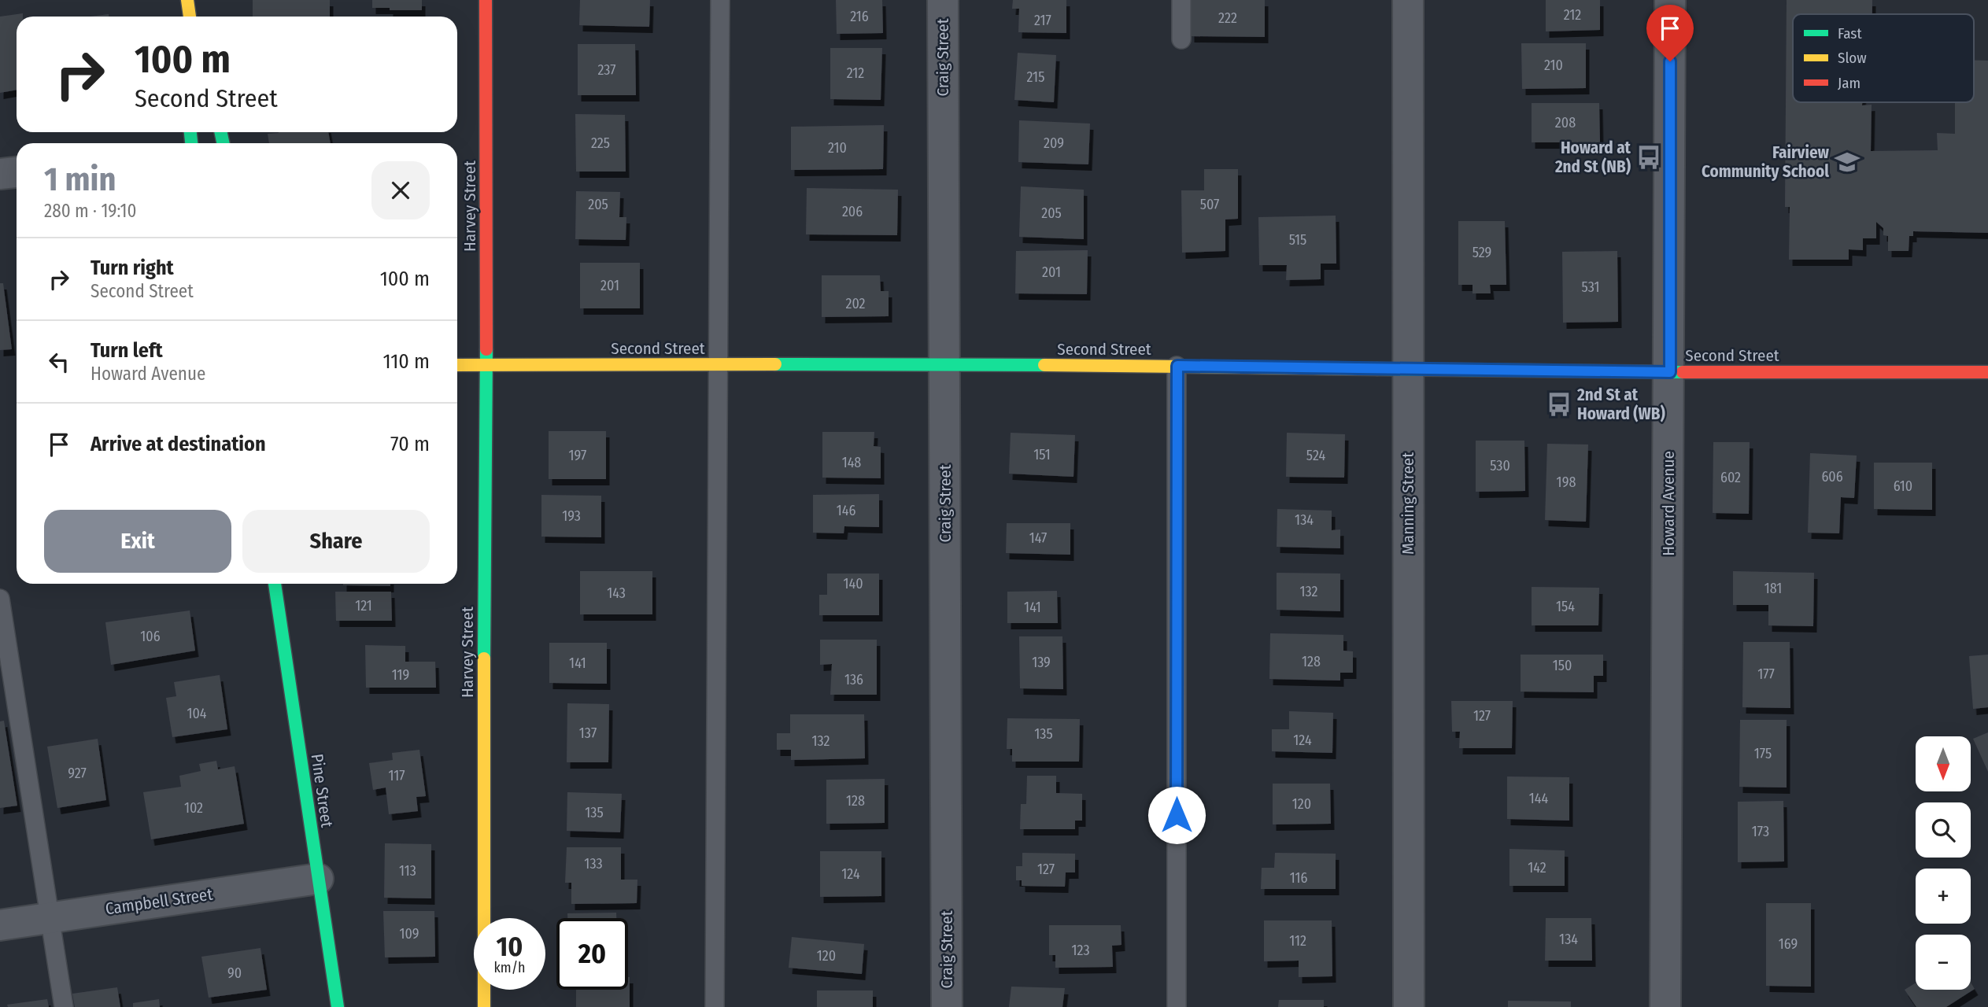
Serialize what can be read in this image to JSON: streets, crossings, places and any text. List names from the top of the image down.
{
  "streets": {
    "street": [
      "Craig Street",
      "Harvey Street",
      "Second Street",
      "Manning Street",
      "Howard Avenue",
      "Pine Street",
      "Campbell Street"
    ]
  },
  "crossings": [
    ["Craig Street", "Second Street"],
    ["Harvey Street", "Second Street"],
    ["Second Street", "Manning Street"],
    ["Second Street", "Howard Avenue"],
    ["Pine Street", "Campbell Street"]
  ],
  "places": {
    "bus stop": ["Howard at 2nd St (NB)", "2nd St at Howard (WB)"],
    "school or university": ["Fairview Community School"]
  },
  "house_numbers": [
    "212",
    "216",
    "222",
    "217",
    "210",
    "237",
    "212",
    "215",
    "208",
    "225",
    "209",
    "210",
    "205",
    "507",
    "206",
    "205",
    "515",
    "529",
    "201",
    "201",
    "531",
    "202",
    "151",
    "197",
    "524",
    "148",
    "530",
    "606",
    "602",
    "198",
    "610",
    "146",
    "193",
    "134",
    "147",
    "140",
    "181",
    "132",
    "143",
    "121",
    "154",
    "141",
    "106",
    "128",
    "139",
    "141",
    "150",
    "177",
    "119",
    "136",
    "104",
    "127",
    "137",
    "135",
    "124",
    "132",
    "175",
    "927",
    "117",
    "144",
    "128",
    "120",
    "102",
    "135",
    "173",
    "133",
    "142",
    "127",
    "113",
    "124",
    "116",
    "109",
    "134",
    "112",
    "169",
    "123",
    "120",
    "90"
  ],
  "legend": ["Fast", "Slow", "Jam"],
  "north": "bottom",
  "page": {
    "turn": ["100 m", "Second Street"],
    "heading": ["1 min", "280 m · 19:10"],
    "list": [
      {
        "name": "Turn right",
        "note": "Second Street",
        "value": "100 m"
      },
      {
        "name": "Turn left",
        "note": "Howard Avenue",
        "value": "110 m"
      },
      {
        "name": "Arrive at destination",
        "value": "70 m"
      }
    ],
    "buttons": ["Exit", "Share"],
    "map_buttons": ["+", "−"],
    "speed": "10 km/h",
    "limit": "20"
  }
}
